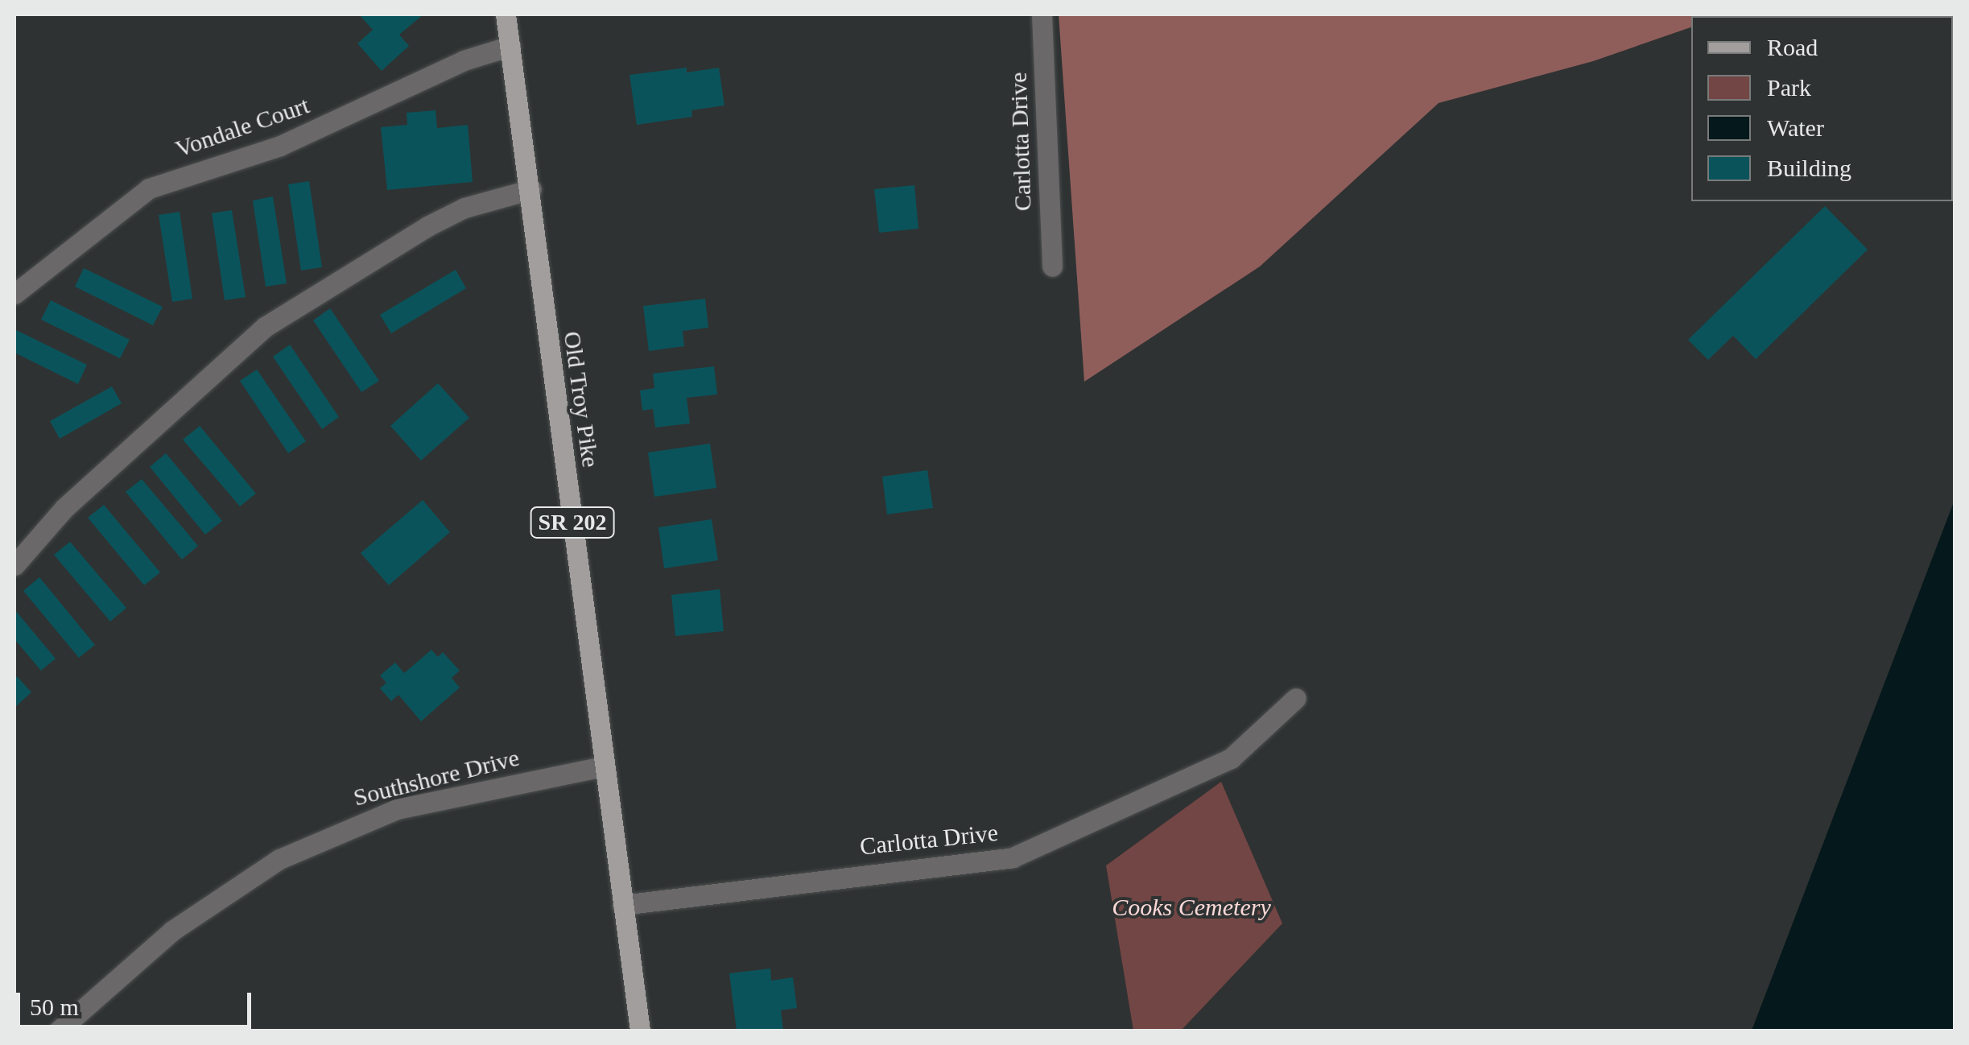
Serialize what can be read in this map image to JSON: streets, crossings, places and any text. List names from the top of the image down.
{
  "streets": {
    "main road": ["Old Troy Pike", "SR 202"],
    "street": ["Vondale Court", "Carlotta Drive", "Southshore Drive"]
  },
  "crossings": [
    ["Vondale Court", "Old Troy Pike"],
    ["Carlotta Drive", "Old Troy Pike"],
    ["Old Troy Pike", "Southshore Drive"]
  ],
  "parks": ["Cooks Cemetery"],
  "legend": [
    "Road",
    "Park",
    "Water",
    "Building"
  ],
  "scale_bar": "50 m"
}
